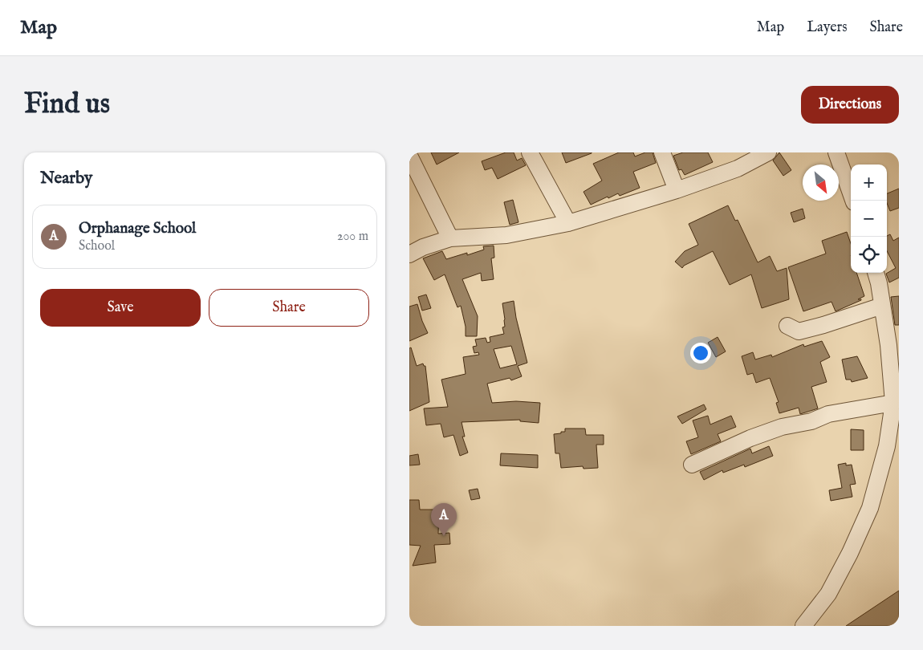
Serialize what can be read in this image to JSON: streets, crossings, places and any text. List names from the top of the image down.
{
  "north": "bottom right",
  "page": {
    "header": "Map",
    "nav": ["Map", "Layers", "Share"],
    "buttons": [
      "Directions",
      ["Save", "Share"]
    ],
    "title": "Find us",
    "heading": "Nearby",
    "map_buttons": ["+", "−"],
    "list": [
      {
        "mark": "A",
        "name": "Orphanage School",
        "note": "School",
        "value": "200 m"
      }
    ],
    "pins": "A"
  }
}
